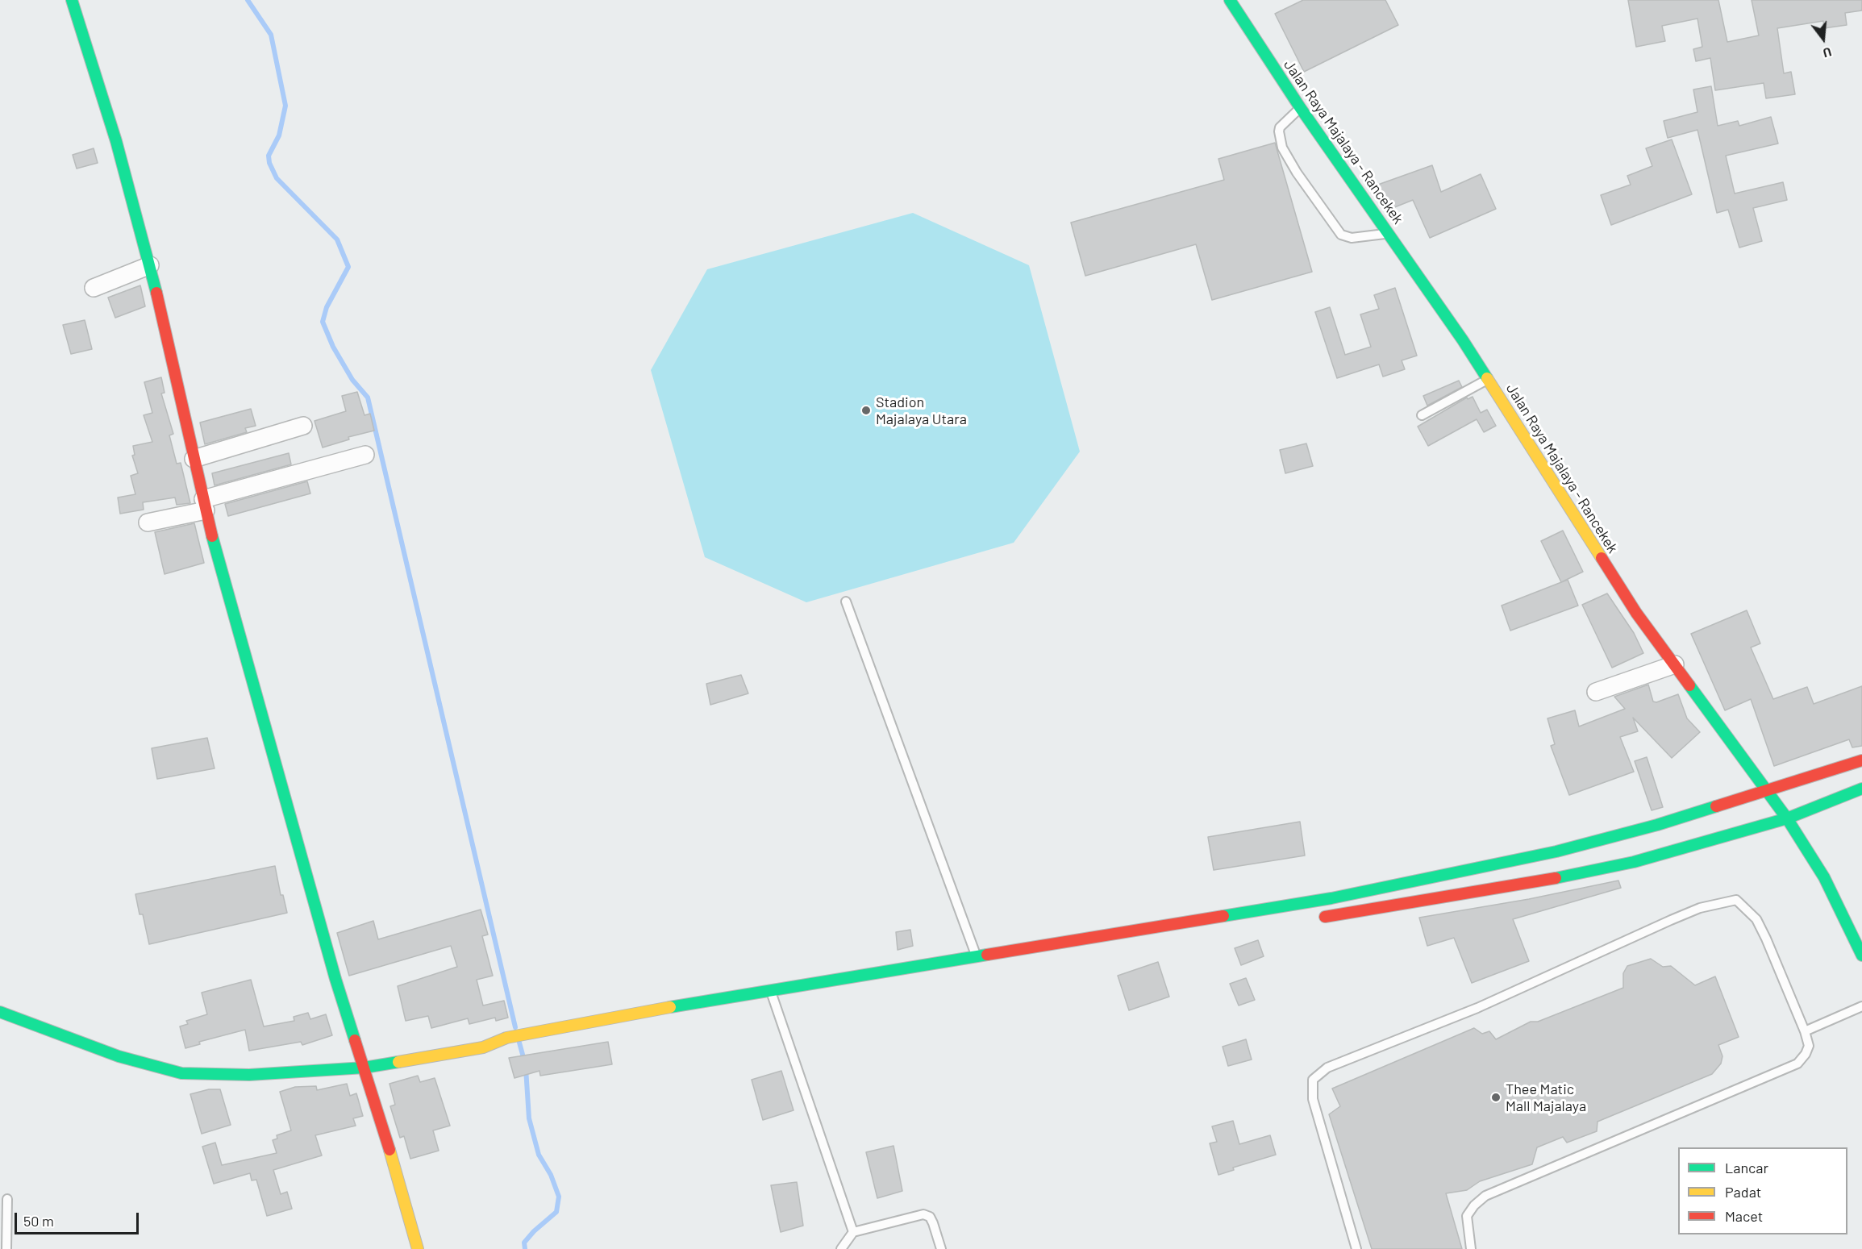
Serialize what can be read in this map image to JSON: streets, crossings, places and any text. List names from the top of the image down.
{
  "streets": {
    "main road": ["Jalan Raya Majalaya - Rancekek"]
  },
  "places": ["Stadion Majalaya Utara", "Thee Matic Mall Majalaya"],
  "legend": ["Lancar", "Padat", "Macet"],
  "scale_bar": "50 m",
  "north": "bottom"
}
